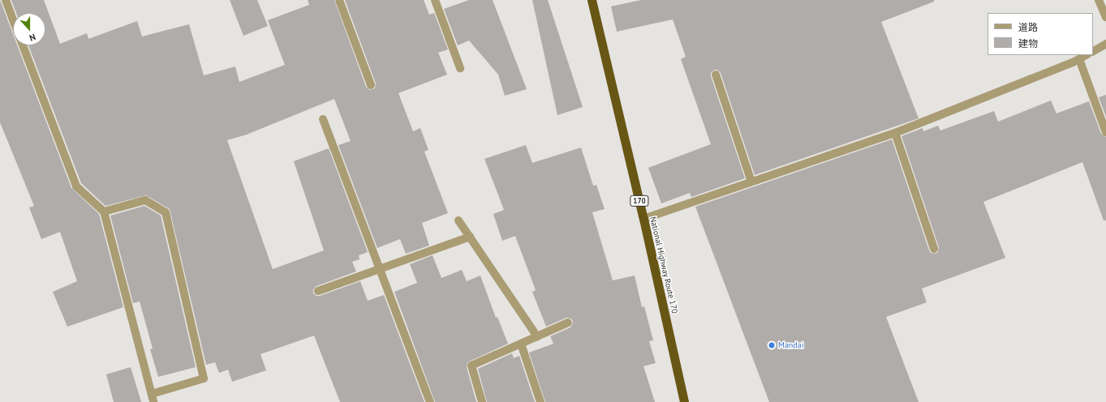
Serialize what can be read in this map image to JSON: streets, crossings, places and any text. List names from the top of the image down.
{
  "streets": {
    "highway": ["170", "National Highway Route 170"]
  },
  "places": ["Mandai"],
  "legend": ["道路", "建物"],
  "north": "bottom"
}
